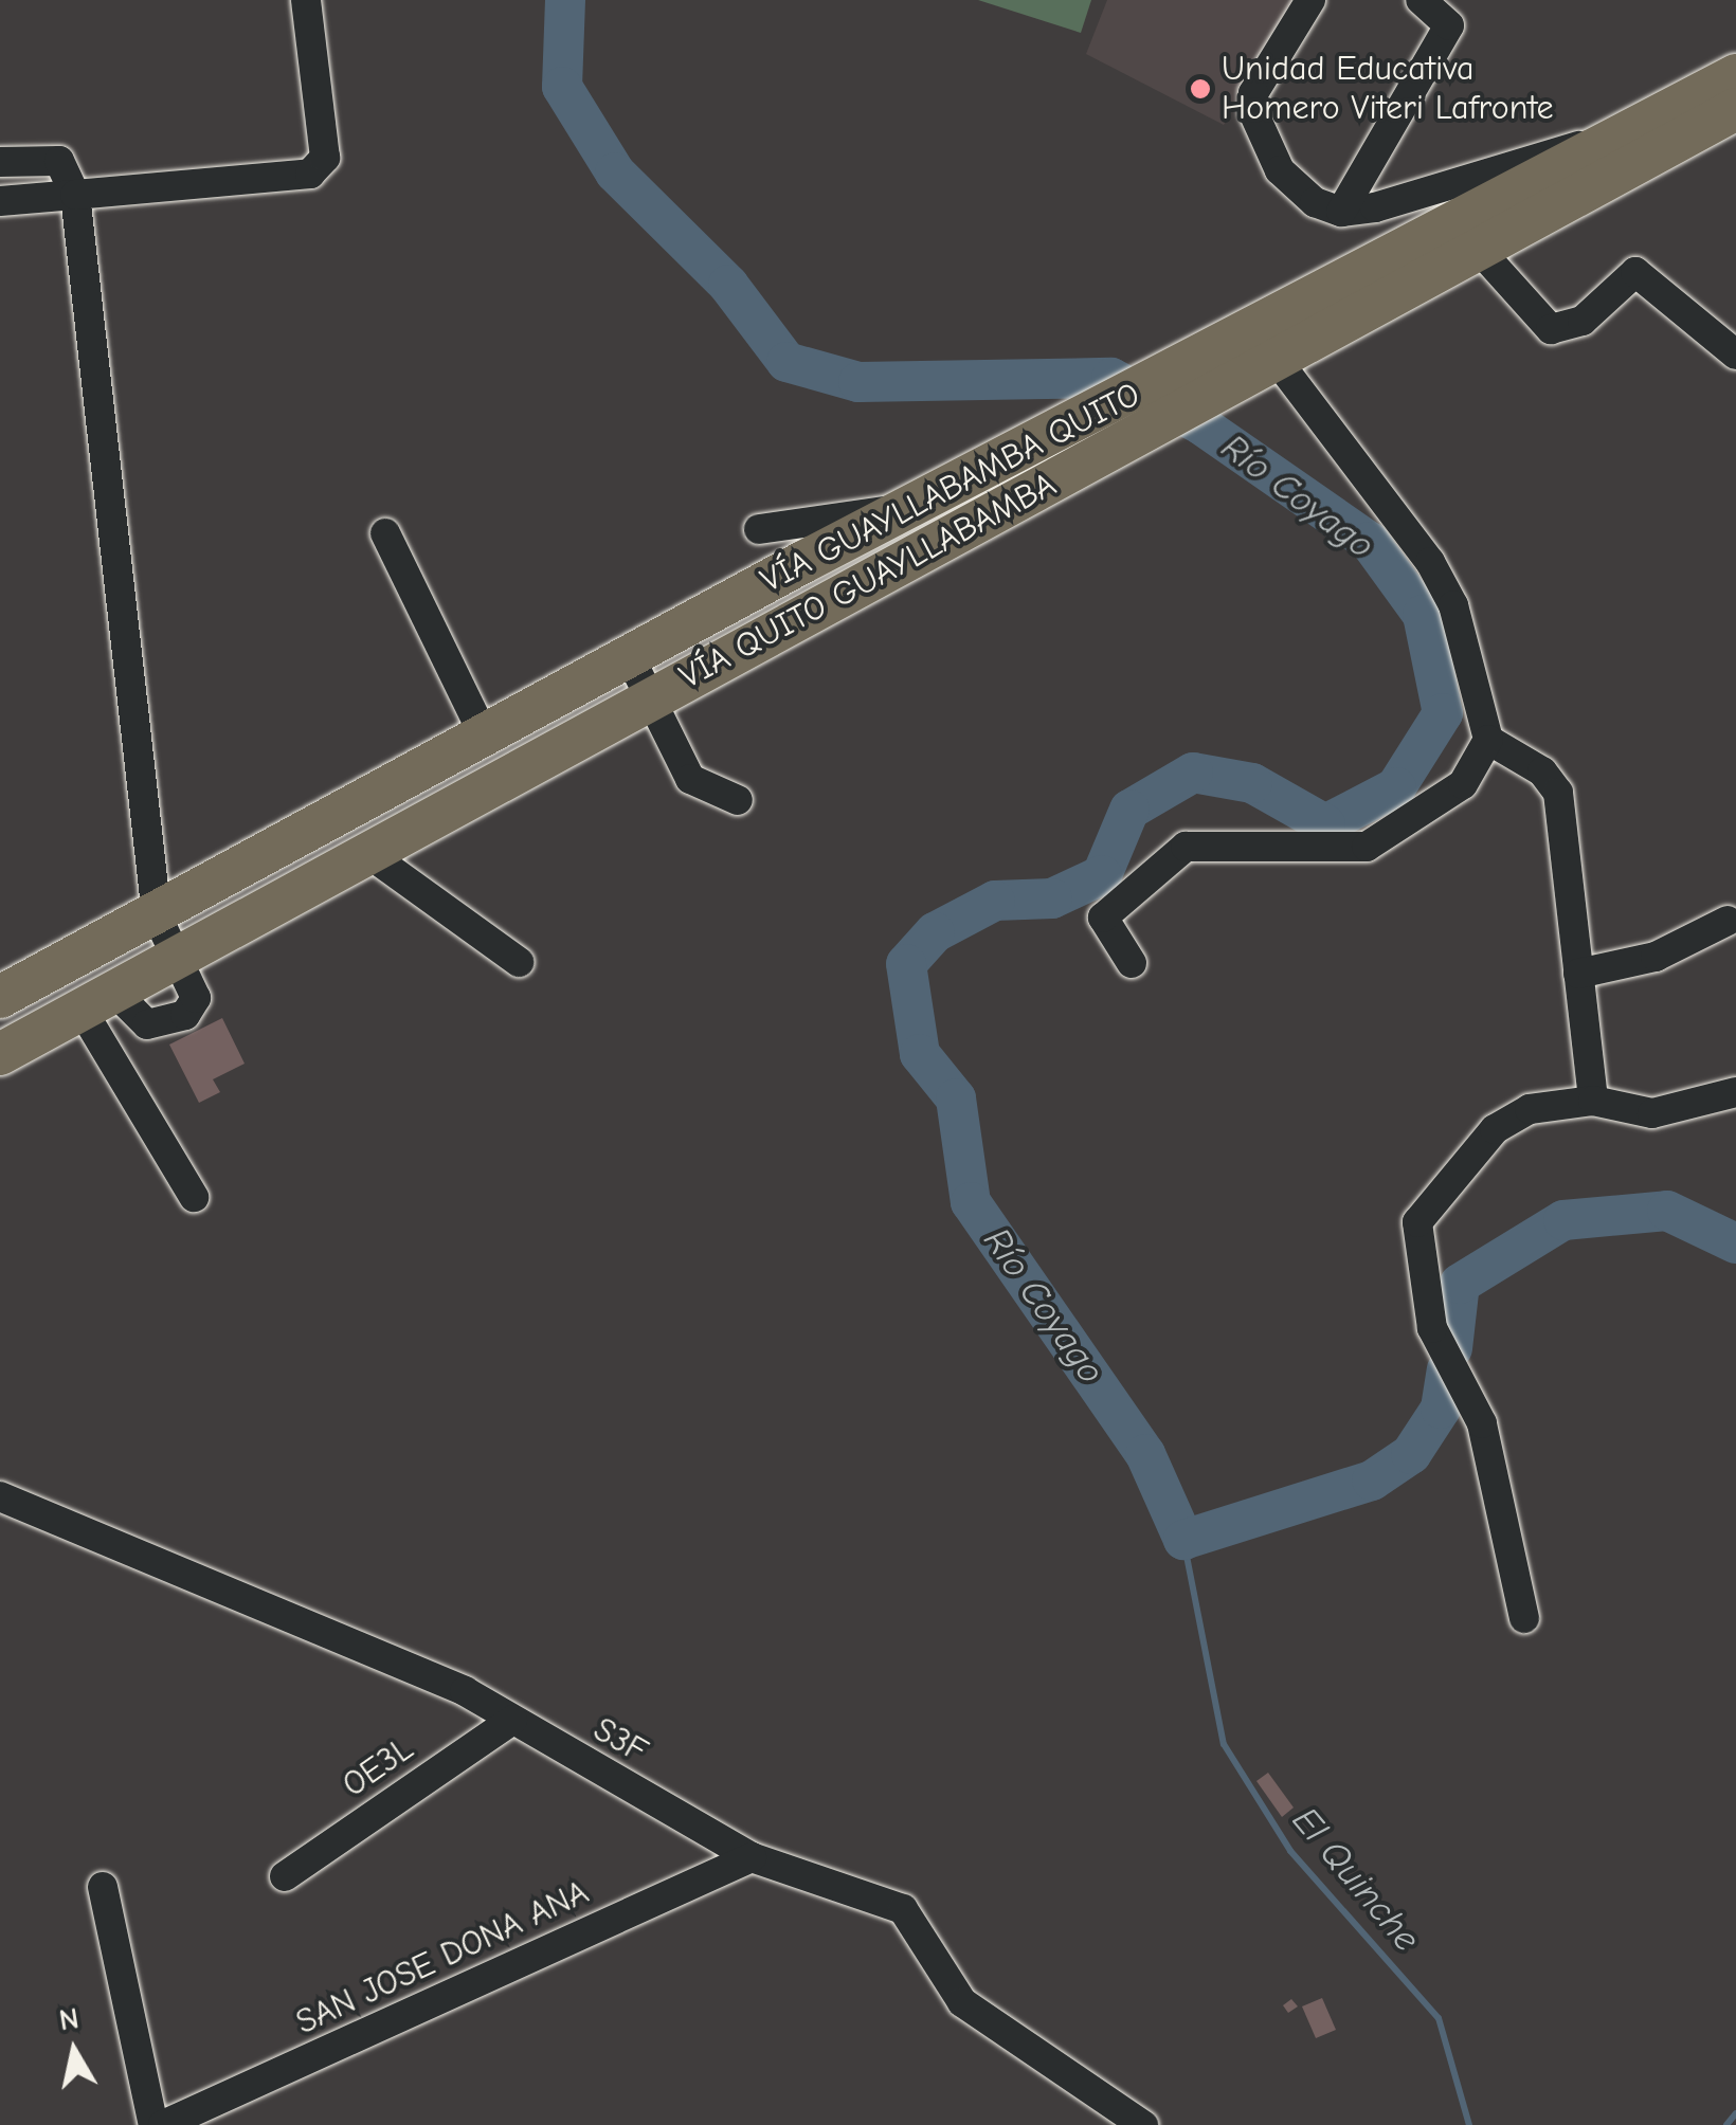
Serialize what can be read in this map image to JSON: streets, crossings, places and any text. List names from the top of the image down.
{
  "streets": {
    "highway": ["VÍA GUAYLLABAMBA QUITO", "VÍA QUITO GUAYLLABAMBA"],
    "street": ["S3F", "OE3L", "SAN JOSE DONA ANA"]
  },
  "crossings": [
    ["VÍA GUAYLLABAMBA QUITO", "VÍA QUITO GUAYLLABAMBA"],
    ["S3F", "OE3L"],
    ["S3F", "SAN JOSE DONA ANA"]
  ],
  "water": ["Río Coyago", "El Quinche"],
  "places": ["Unidad Educativa Homero Viteri Lafronte"],
  "north": "top"
}
